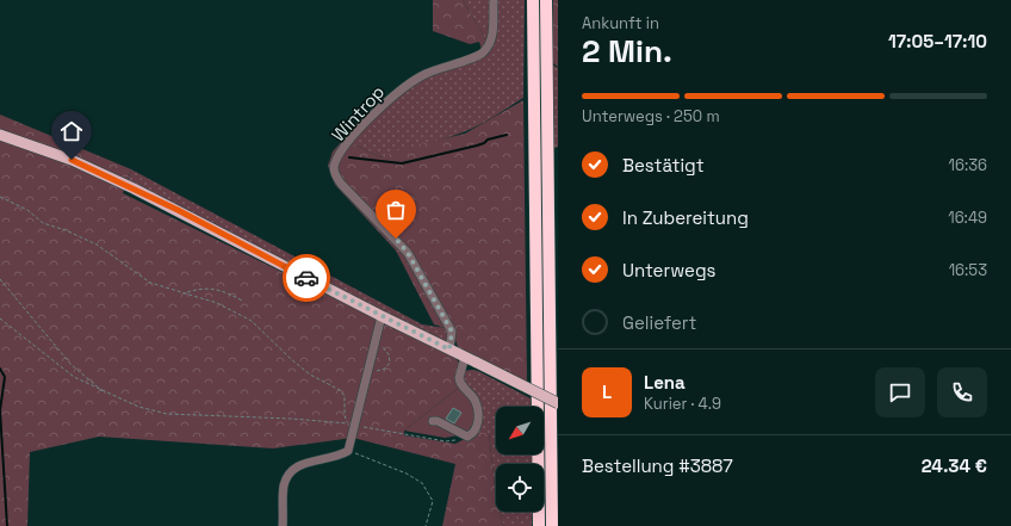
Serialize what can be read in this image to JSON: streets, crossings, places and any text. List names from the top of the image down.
{
  "streets": {
    "street": ["Wintrop"]
  },
  "north": "bottom left",
  "page": {
    "heading": ["2 Min.", "Ankunft in", "17:05–17:10"],
    "panel": [
      "Lena",
      "Kurier · 4.9",
      "Bestellung #3887",
      "24.34 €"
    ],
    "bar": "Unterwegs · 250 m",
    "list": [
      ["Bestätigt", "16:36"],
      ["In Zubereitung", "16:49"],
      ["Unterwegs", "16:53"],
      "Geliefert"
    ],
    "round": "L"
  }
}
